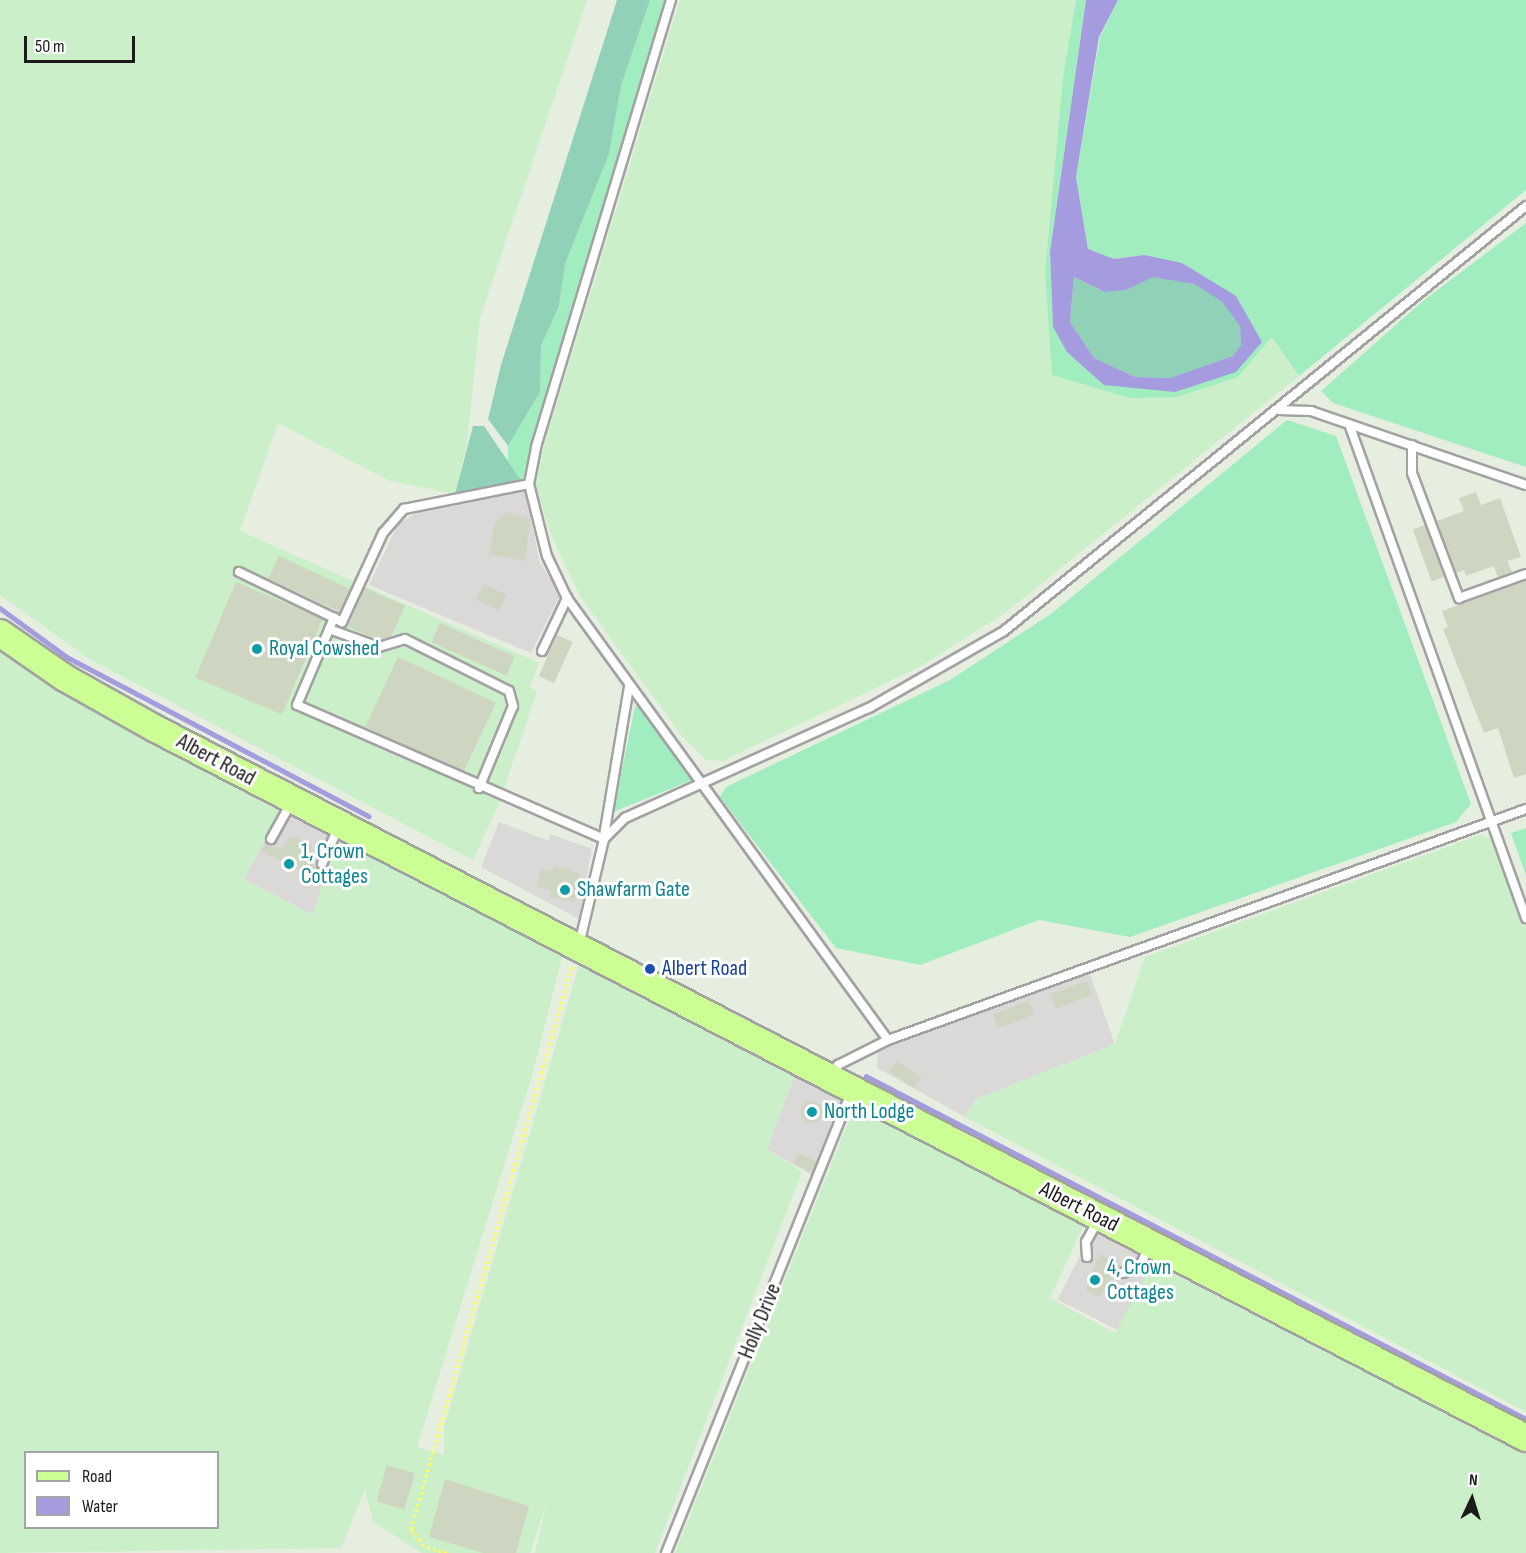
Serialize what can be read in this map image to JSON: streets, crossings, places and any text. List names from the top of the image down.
{
  "streets": {
    "main road": ["Albert Road"],
    "lane": ["Holly Drive"]
  },
  "crossings": [
    ["Albert Road", "Holly Drive"]
  ],
  "places": [
    "Royal Cowshed",
    "1, Crown Cottages",
    "Shawfarm Gate",
    "Albert Road",
    "North Lodge",
    "4, Crown Cottages"
  ],
  "legend": ["Road", "Water"],
  "scale_bar": "50 m",
  "north": "top"
}
